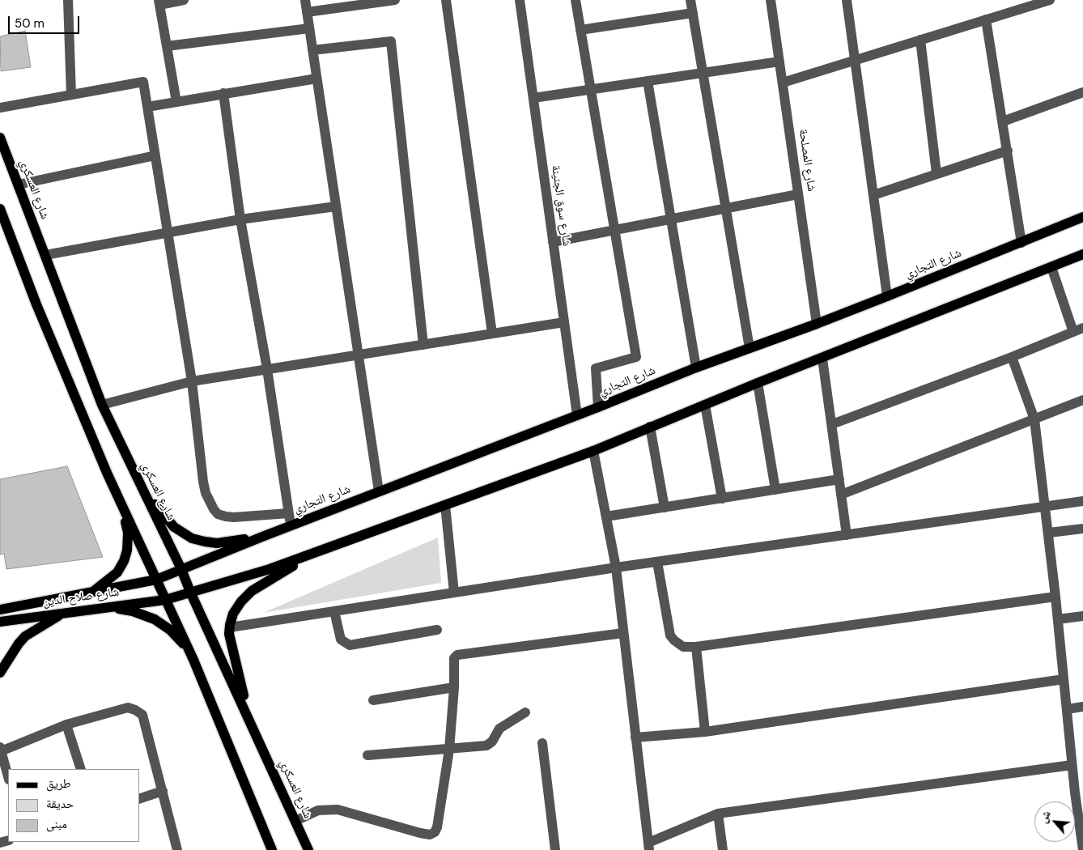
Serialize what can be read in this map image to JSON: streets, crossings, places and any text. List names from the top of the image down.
{
  "streets": {
    "main road": ["شارع العسكري", "شارع التجاري", "شارع صلاح الدين"],
    "street": ["شارع المصلحة", "شارع سوق الجنينة"]
  },
  "crossings": [
    ["شارع المصلحة", "شارع التجاري"],
    ["شارع العسكري", "شارع التجاري"],
    ["شارع العسكري", "شارع صلاح الدين"],
    ["شارع سوق الجنينة", "شارع التجاري"],
    ["شارع التجاري", "شارع صلاح الدين"]
  ],
  "legend": ["طريق", "حديقة", "مبنى"],
  "scale_bar": "50 m",
  "north": "top left"
}
